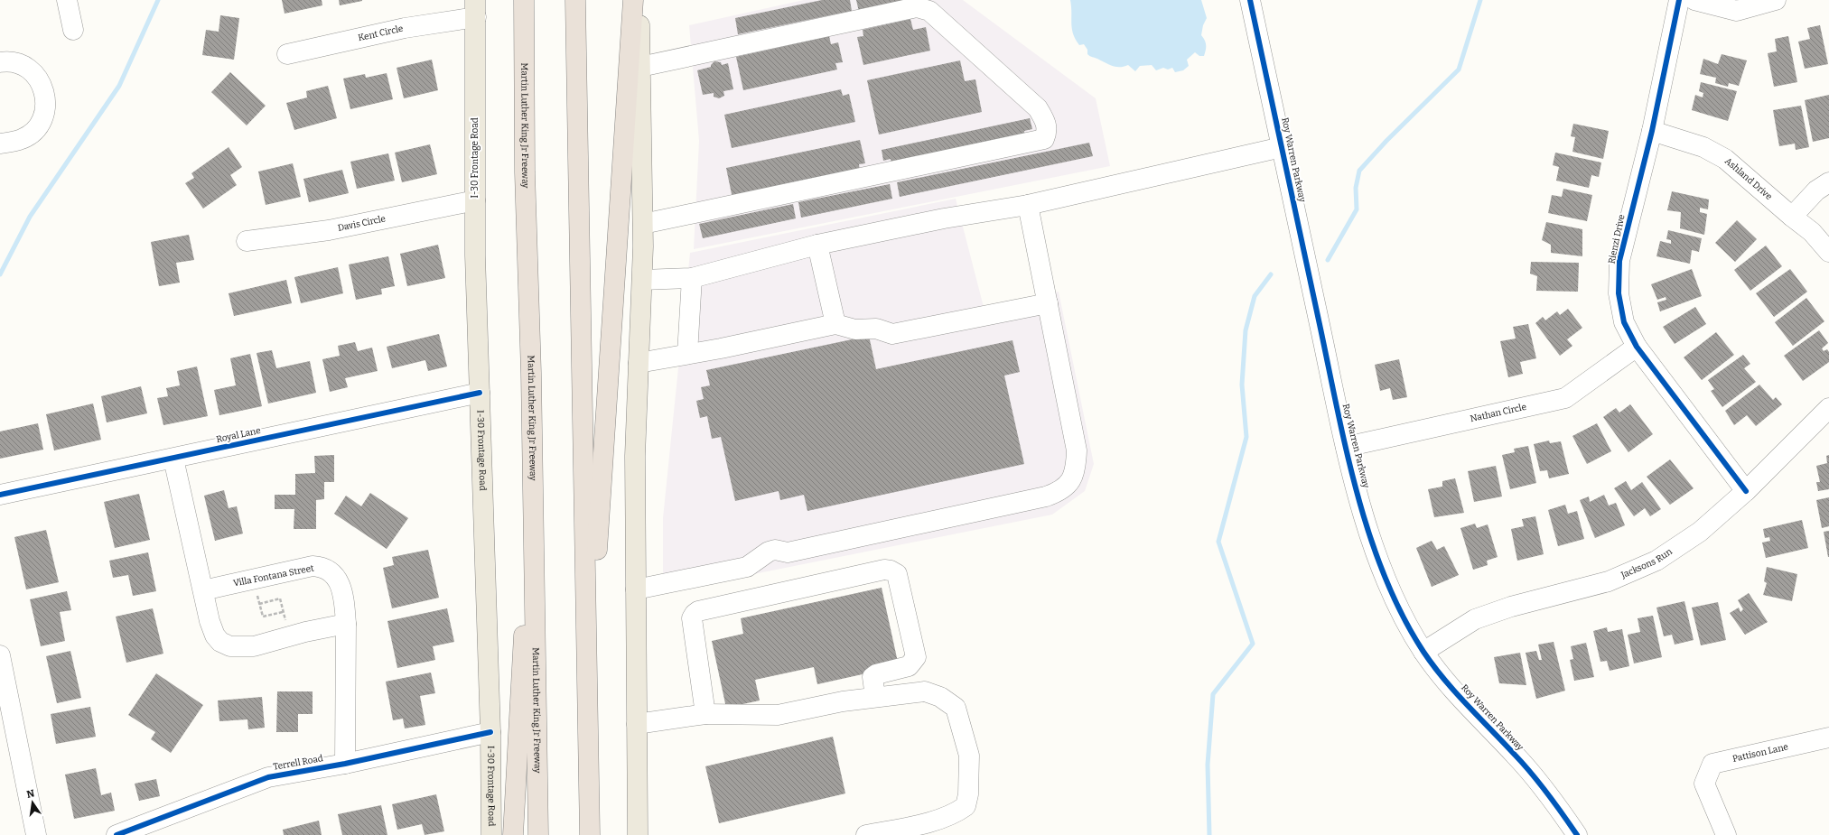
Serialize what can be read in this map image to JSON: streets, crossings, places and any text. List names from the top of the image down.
{
  "streets": {
    "highway": ["Martin Luther King Jr Freeway"],
    "main road": ["I-30 Frontage Road"],
    "street": [
      "Kent Circle",
      "Roy Warren Parkway",
      "Ashland Drive",
      "Davis Circle",
      "Rienzi Drive",
      "Nathan Circle",
      "Royal Lane",
      "Jacksons Run",
      "Villa Fontana Street",
      "Pattison Lane",
      "Terrell Road"
    ]
  },
  "crossings": [
    ["Kent Circle", "I-30 Frontage Road"],
    ["I-30 Frontage Road", "Davis Circle"],
    ["I-30 Frontage Road", "Royal Lane"],
    ["I-30 Frontage Road", "Terrell Road"],
    ["Roy Warren Parkway", "Nathan Circle"],
    ["Roy Warren Parkway", "Jacksons Run"],
    ["Ashland Drive", "Rienzi Drive"],
    ["Rienzi Drive", "Nathan Circle"],
    ["Rienzi Drive", "Jacksons Run"],
    ["Villa Fontana Street", "Terrell Road"]
  ],
  "north": "top"
}
